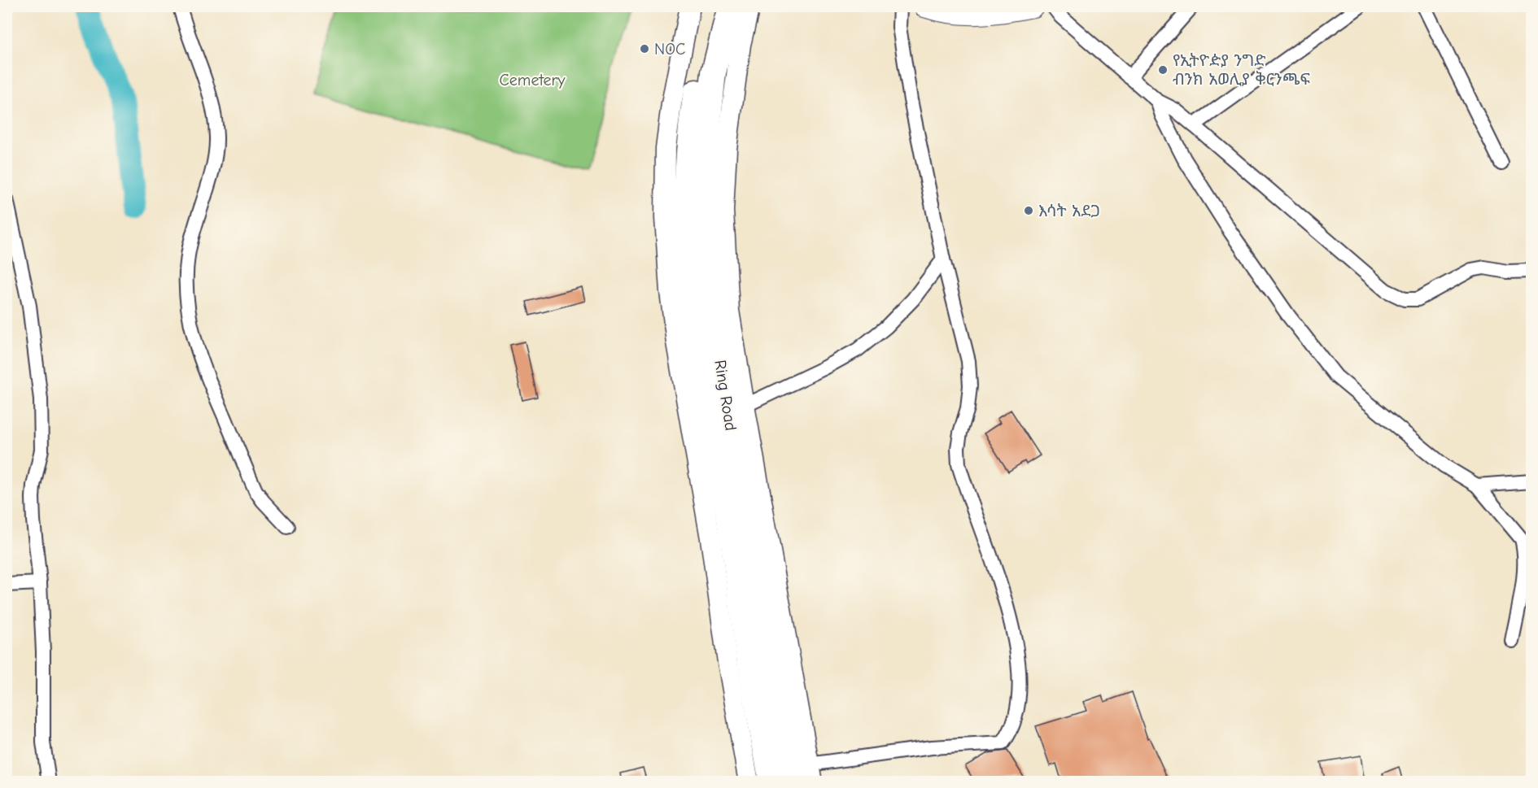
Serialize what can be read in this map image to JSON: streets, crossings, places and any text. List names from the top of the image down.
{
  "streets": {
    "highway": ["Ring Road"]
  },
  "parks": ["Cemetery"],
  "places": ["NOC", "የኢትዮዽያ ንግድ ብንክ አወሊያ ቅርንጫፍ", "እሳት አደጋ"]
}
